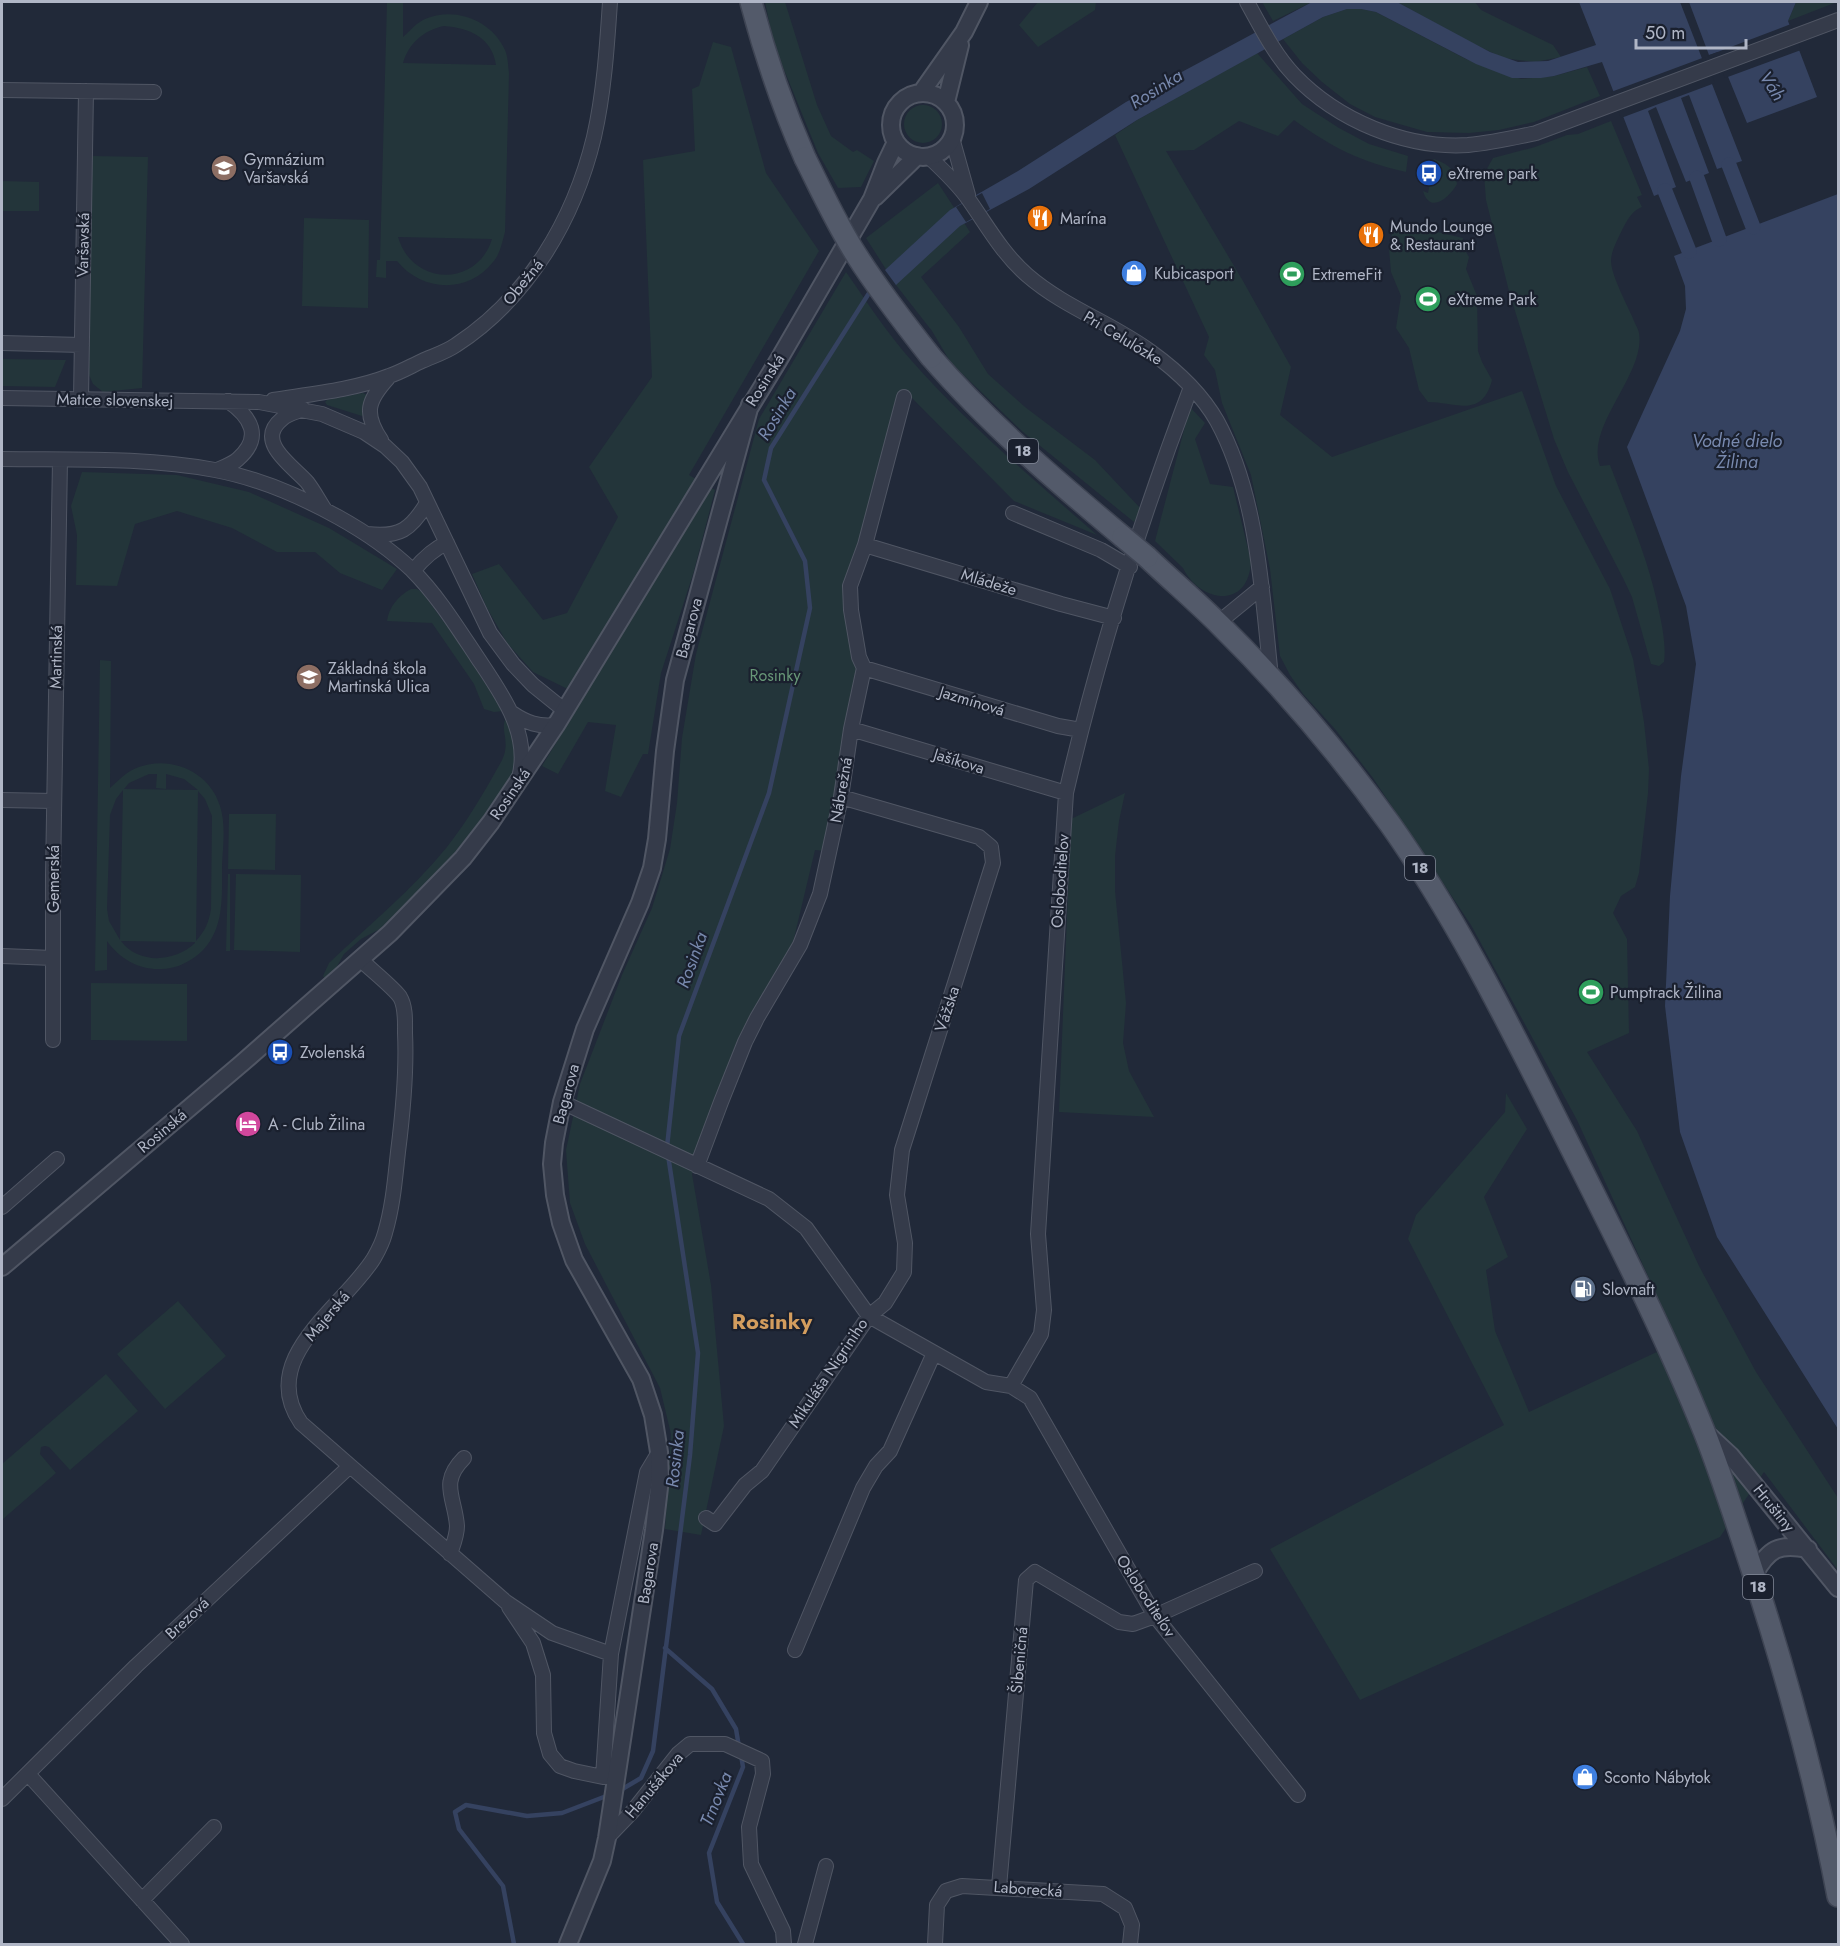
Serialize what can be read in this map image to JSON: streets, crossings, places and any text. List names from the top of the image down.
{
  "streets": {
    "main road": ["18"],
    "street": [
      "Varšavská",
      "Obežná",
      "Pri Celulózke",
      "Rosinská",
      "Matice slovenskej",
      "Mládeže",
      "Bagarova",
      "Martinská",
      "Jazmínová",
      "Jašíkova",
      "Nábrežná",
      "Gemerská",
      "Osloboditeľov",
      "Vážska",
      "Majerská",
      "Mikuláša Nigriniho",
      "Hruštiny",
      "Brezová",
      "Šibeničná",
      "Hanušákova",
      "Laborecká"
    ]
  },
  "crossings": [
    ["Varšavská", "Matice slovenskej"],
    ["Obežná", "Matice slovenskej"],
    ["Pri Celulózke", "18"],
    ["Pri Celulózke", "Osloboditeľov"],
    ["Rosinská", "Matice slovenskej"],
    ["Rosinská", "Bagarova"],
    ["Rosinská", "Majerská"],
    ["18", "Osloboditeľov"],
    ["18", "Hruštiny"],
    ["Mládeže", "Nábrežná"],
    ["Mládeže", "Osloboditeľov"],
    ["Bagarova", "Majerská"],
    ["Bagarova", "Mikuláša Nigriniho"],
    ["Bagarova", "Hanušákova"],
    ["Martinská", "Gemerská"],
    ["Jazmínová", "Nábrežná"],
    ["Jazmínová", "Osloboditeľov"],
    ["Jašíkova", "Nábrežná"],
    ["Jašíkova", "Osloboditeľov"],
    ["Nábrežná", "Vážska"],
    ["Nábrežná", "Mikuláša Nigriniho"],
    ["Osloboditeľov", "Vážska"],
    ["Osloboditeľov", "Mikuláša Nigriniho"],
    ["Osloboditeľov", "Šibeničná"],
    ["Vážska", "Mikuláša Nigriniho"],
    ["Majerská", "Brezová"],
    ["Šibeničná", "Laborecká"]
  ],
  "districts": ["Rosinky"],
  "water": [
    "Váh",
    "Rosinka",
    "Vodné dielo Žilina",
    "Trnovka"
  ],
  "parks": ["Rosinky"],
  "places": {
    "school or university": ["Gymnázium Varšavská", "Základná škola Martinská Ulica"],
    "bus stop": ["eXtreme park", "Zvolenská"],
    "restaurant": ["Marína", "Mundo Lounge & Restaurant"],
    "shop": ["Kubicasport", "Sconto Nábytok"],
    "sports": ["ExtremeFit", "eXtreme Park", "Pumptrack Žilina"],
    "hotel": ["A - Club Žilina"],
    "fuel station": ["Slovnaft"]
  },
  "scale_bar": "50 m"
}
